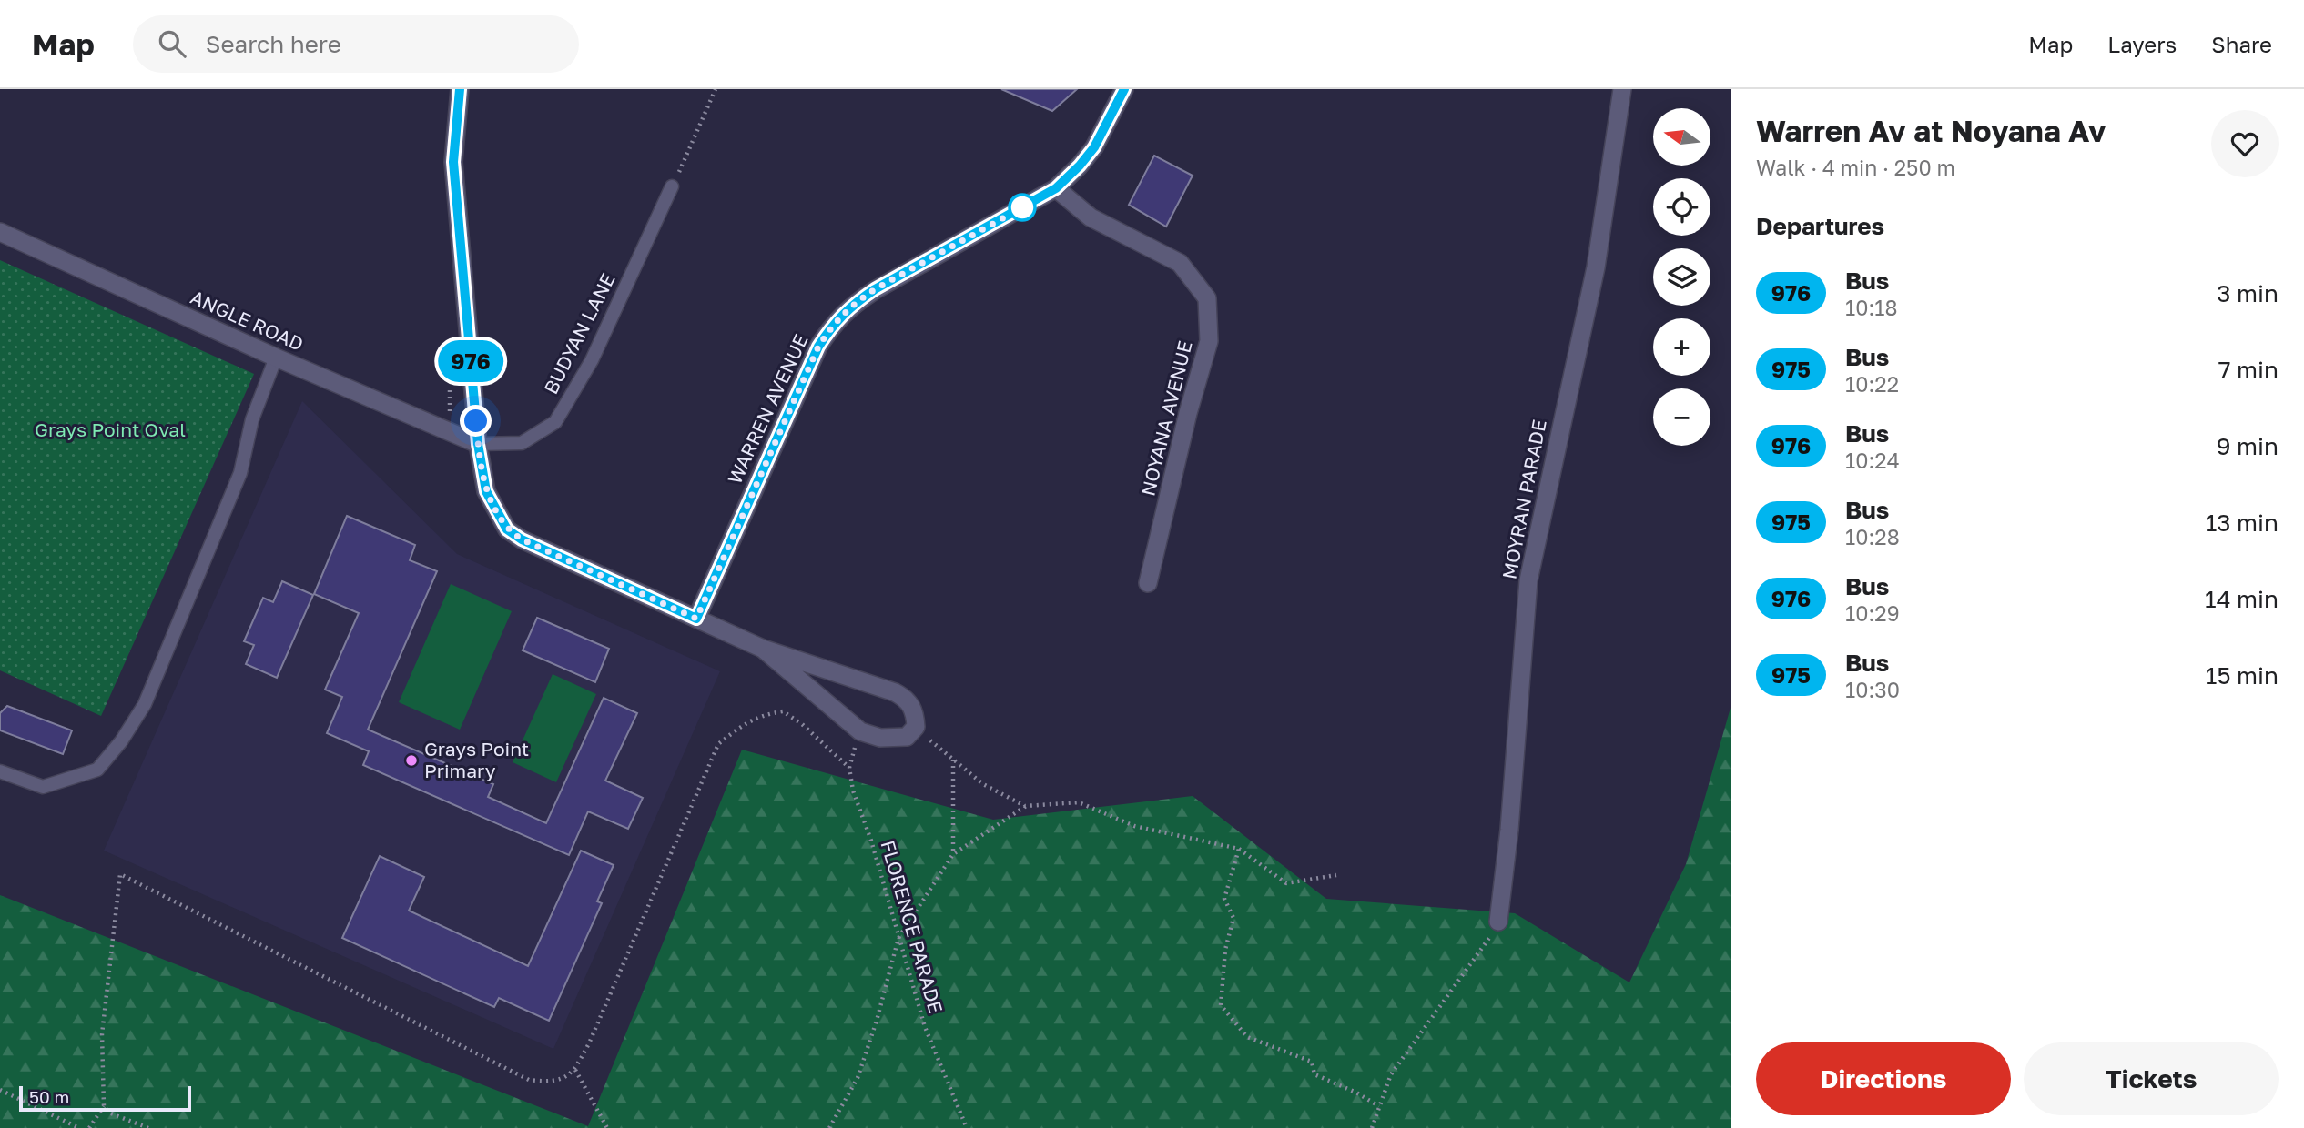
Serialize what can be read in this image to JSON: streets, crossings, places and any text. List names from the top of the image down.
{
  "streets": {
    "street": [
      "ANGLE ROAD",
      "WARREN AVENUE",
      "NOYANA AVENUE",
      "MOYRAN PARADE"
    ],
    "lane": ["BUDYAN LANE"],
    "path": ["FLORENCE PARADE"]
  },
  "crossings": [
    ["ANGLE ROAD", "BUDYAN LANE"],
    ["WARREN AVENUE", "NOYANA AVENUE"]
  ],
  "parks": ["Grays Point Oval"],
  "places": ["Grays Point Primary"],
  "lines": ["bus line 976"],
  "scale_bar": "50 m",
  "north": "left",
  "page": {
    "header": "Map",
    "search": "Search here",
    "nav": ["Map", "Layers", "Share"],
    "on_map": "976",
    "heading": [
      ["Warren Av at Noyana Av", "Walk · 4 min · 250 m"],
      "Departures"
    ],
    "map_buttons": ["+", "−"],
    "list": [
      {
        "mark": "976",
        "name": "Bus",
        "note": "10:18",
        "value": "3 min"
      },
      {
        "mark": "975",
        "name": "Bus",
        "note": "10:22",
        "value": "7 min"
      },
      {
        "mark": "976",
        "name": "Bus",
        "note": "10:24",
        "value": "9 min"
      },
      {
        "mark": "975",
        "name": "Bus",
        "note": "10:28",
        "value": "13 min"
      },
      {
        "mark": "976",
        "name": "Bus",
        "note": "10:29",
        "value": "14 min"
      },
      {
        "mark": "975",
        "name": "Bus",
        "note": "10:30",
        "value": "15 min"
      }
    ],
    "buttons": ["Directions", "Tickets"],
    "scale": "50 m"
  }
}
